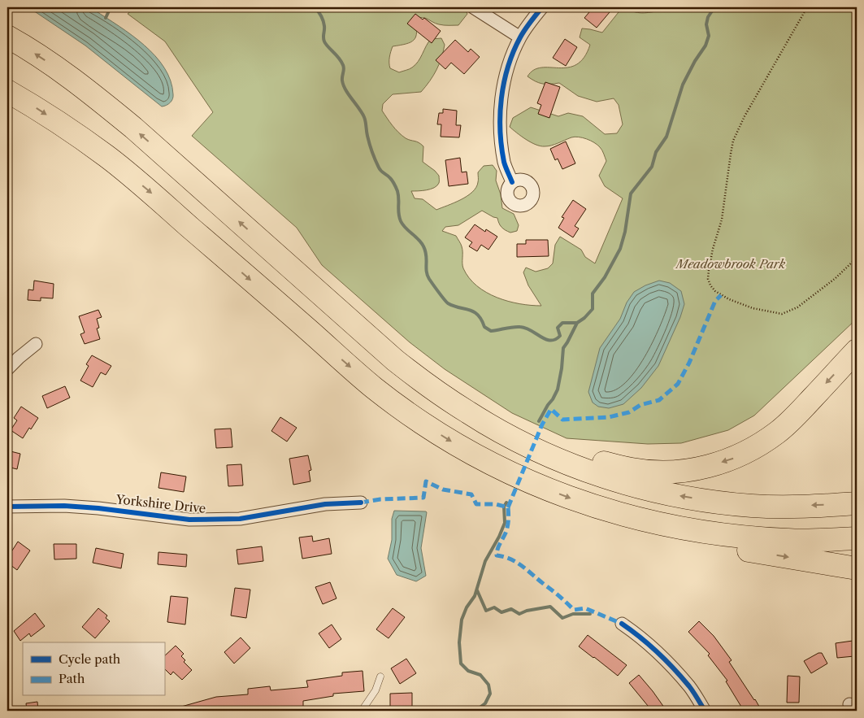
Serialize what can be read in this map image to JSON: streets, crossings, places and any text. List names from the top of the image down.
{
  "streets": {
    "street": ["Yorkshire Drive"]
  },
  "parks": ["Meadowbrook Park"],
  "legend": ["Cycle path", "Path"]
}
